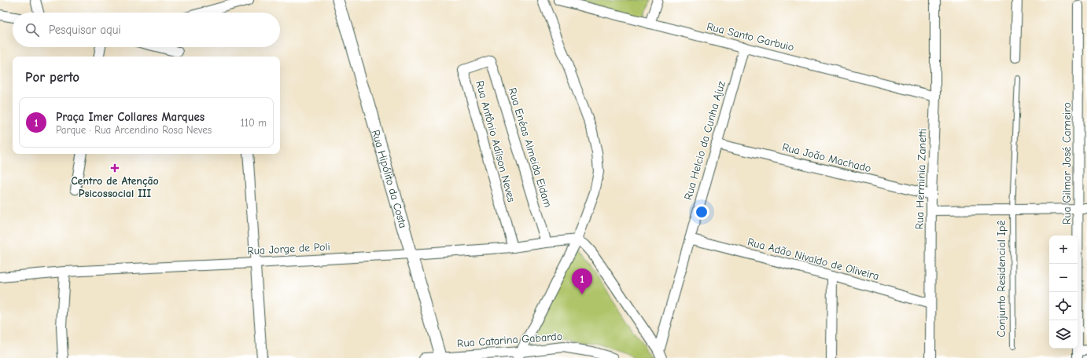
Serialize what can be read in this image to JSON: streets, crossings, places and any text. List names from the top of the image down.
{
  "streets": {
    "street": [
      "Rua Santo Garbuio",
      "Rua Helcio da Cunha Ajuz",
      "Rua Antônio Adílson Neves",
      "Rua Enéas Almeida Eidam",
      "Rua João Machado",
      "Rua Gilmar José Carneiro",
      "Rua Hipólito da Costa",
      "Rua Herminia Zanetti",
      "Rua Jorge de Poli",
      "Rua Adão Nivaldo de Oliveira",
      "Rua Catarina Gabardo"
    ],
    "lane": ["Conjunto Residencial Ipê"]
  },
  "crossings": [
    ["Rua Santo Garbuio", "Rua Helcio da Cunha Ajuz"],
    ["Rua Santo Garbuio", "Rua Herminia Zanetti"],
    ["Rua Helcio da Cunha Ajuz", "Rua João Machado"],
    ["Rua Helcio da Cunha Ajuz", "Rua Adão Nivaldo de Oliveira"],
    ["Rua Antônio Adílson Neves", "Rua Enéas Almeida Eidam"],
    ["Rua Antônio Adílson Neves", "Rua Jorge de Poli"],
    ["Rua Enéas Almeida Eidam", "Rua Jorge de Poli"],
    ["Rua João Machado", "Rua Herminia Zanetti"],
    ["Rua Hipólito da Costa", "Rua Jorge de Poli"],
    ["Rua Hipólito da Costa", "Rua Catarina Gabardo"],
    ["Rua Herminia Zanetti", "Rua Adão Nivaldo de Oliveira"]
  ],
  "places": {
    "health": ["Centro de Atenção Psicossocial III"]
  },
  "page": {
    "search": "Pesquisar aqui",
    "heading": "Por perto",
    "list": [
      {
        "mark": "1",
        "name": "Praça Imer Collares Marques",
        "note": "Parque · Rua Arcendino Rosa Neves",
        "value": "110 m"
      }
    ],
    "map_buttons": ["+", "−"],
    "pins": "1"
  }
}
